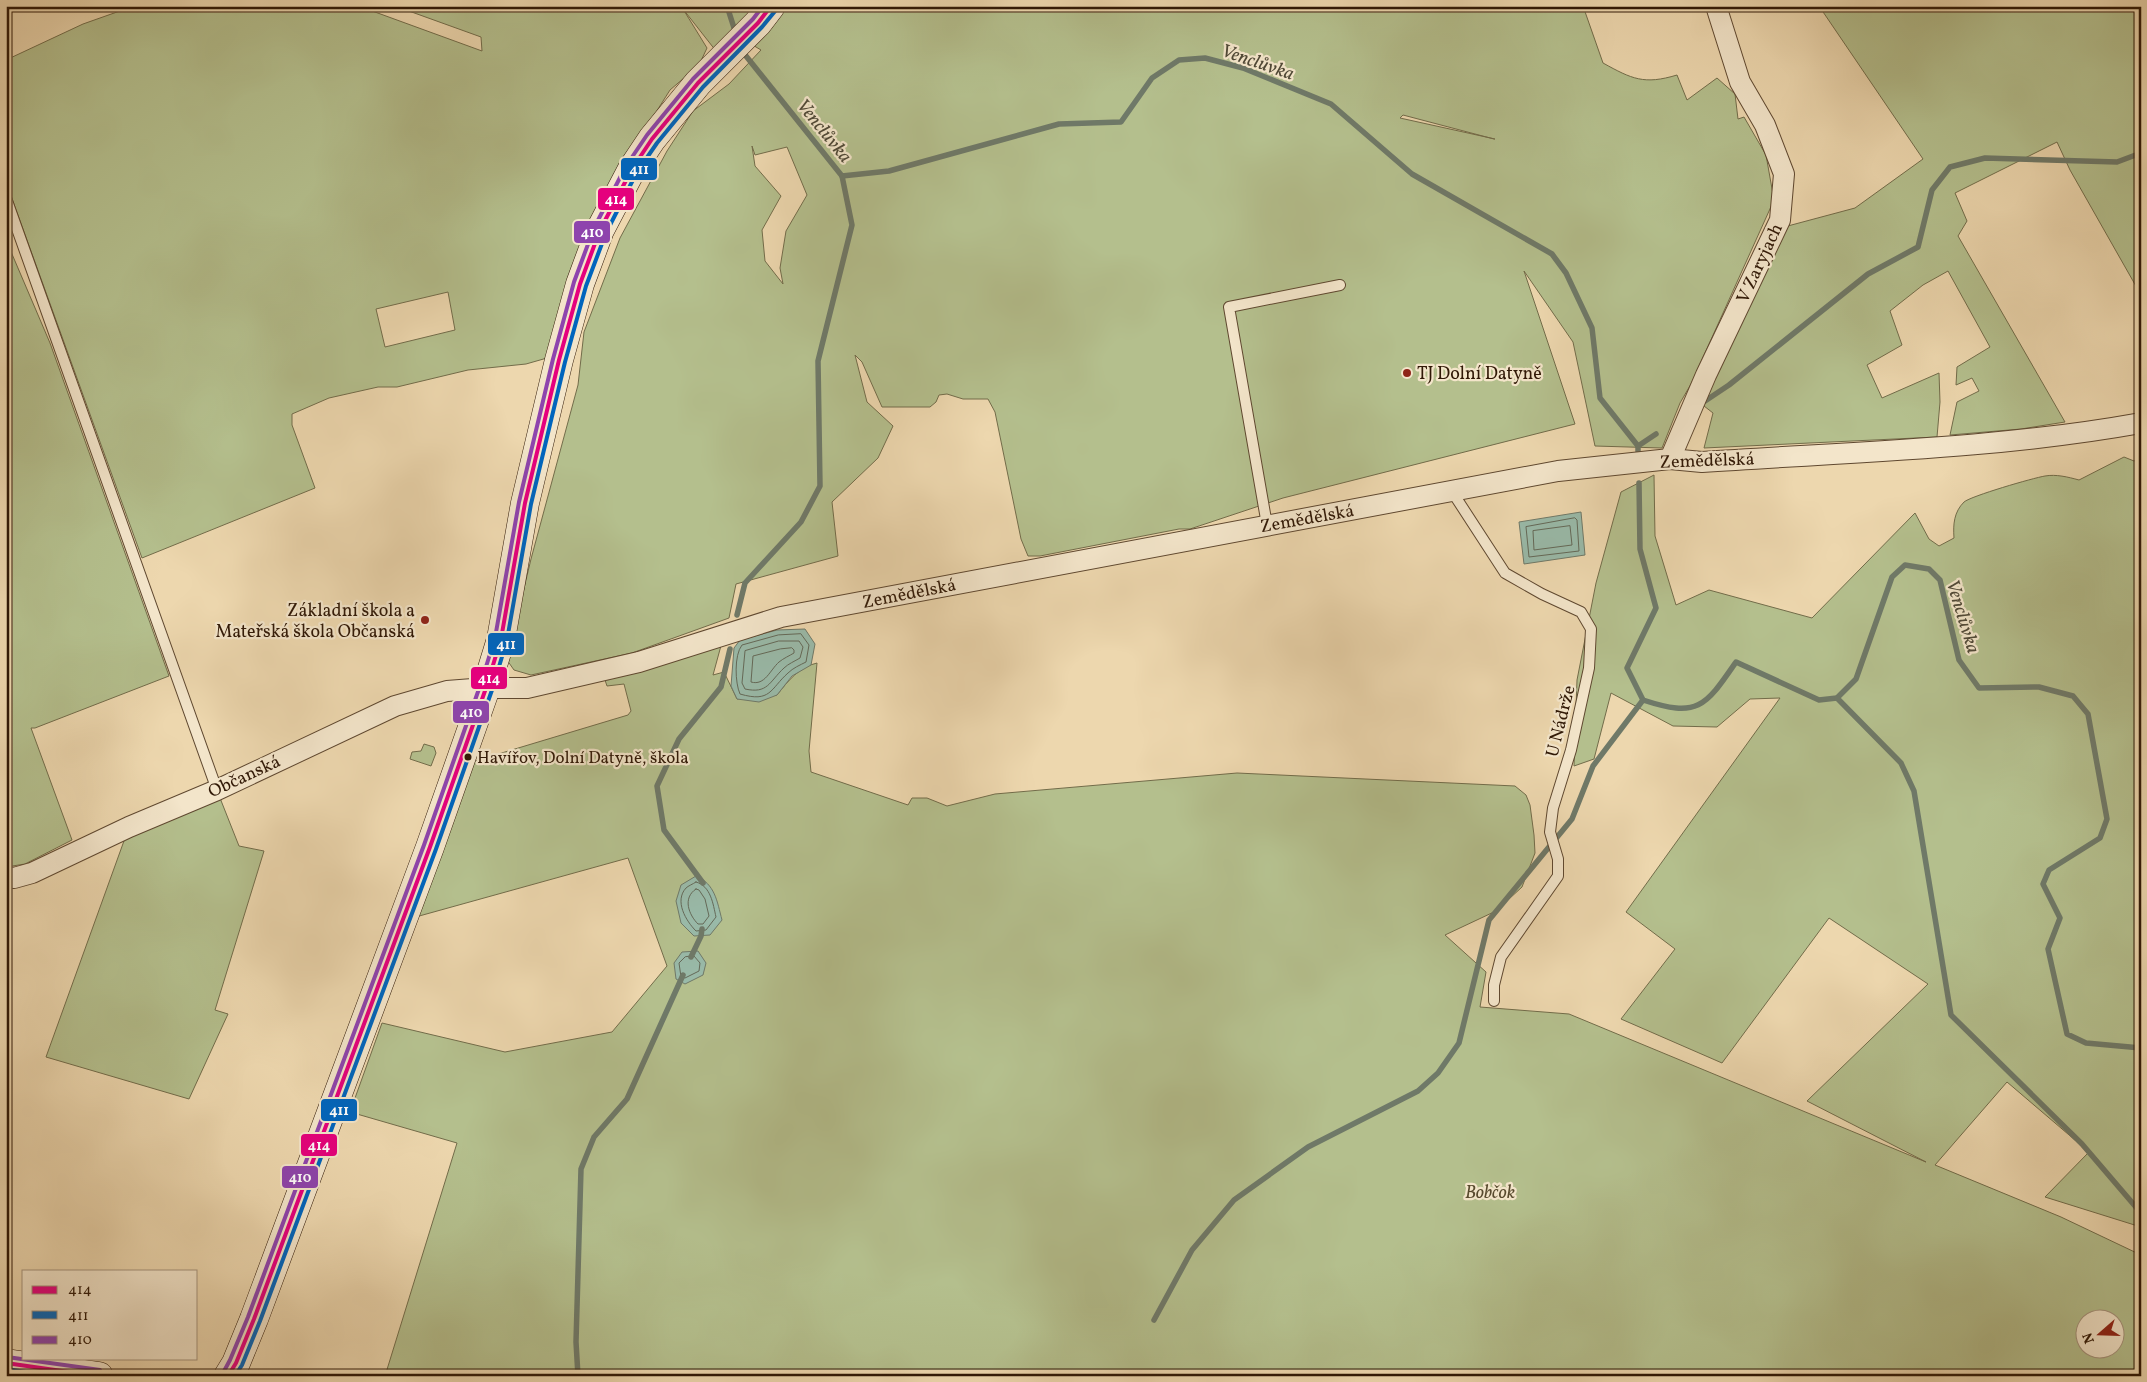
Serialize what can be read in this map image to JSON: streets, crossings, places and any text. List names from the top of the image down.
{
  "streets": {
    "street": ["V Zaryjach", "Zemědělská", "Občanská"],
    "lane": ["U Nádrže"]
  },
  "crossings": [
    ["V Zaryjach", "Zemědělská"],
    ["Zemědělská", "U Nádrže"],
    ["Zemědělská", "Občanská"]
  ],
  "water": ["Venclůvka"],
  "parks": ["Bobčok"],
  "places": ["TJ Dolní Datyně", "Základní škola a Mateřská škola Občanská", "Havířov, Dolní Datyně, škola"],
  "lines": ["transit line 414", "transit line 410", "transit line 411"],
  "legend": ["414", "411", "410"],
  "north": "left"
}
